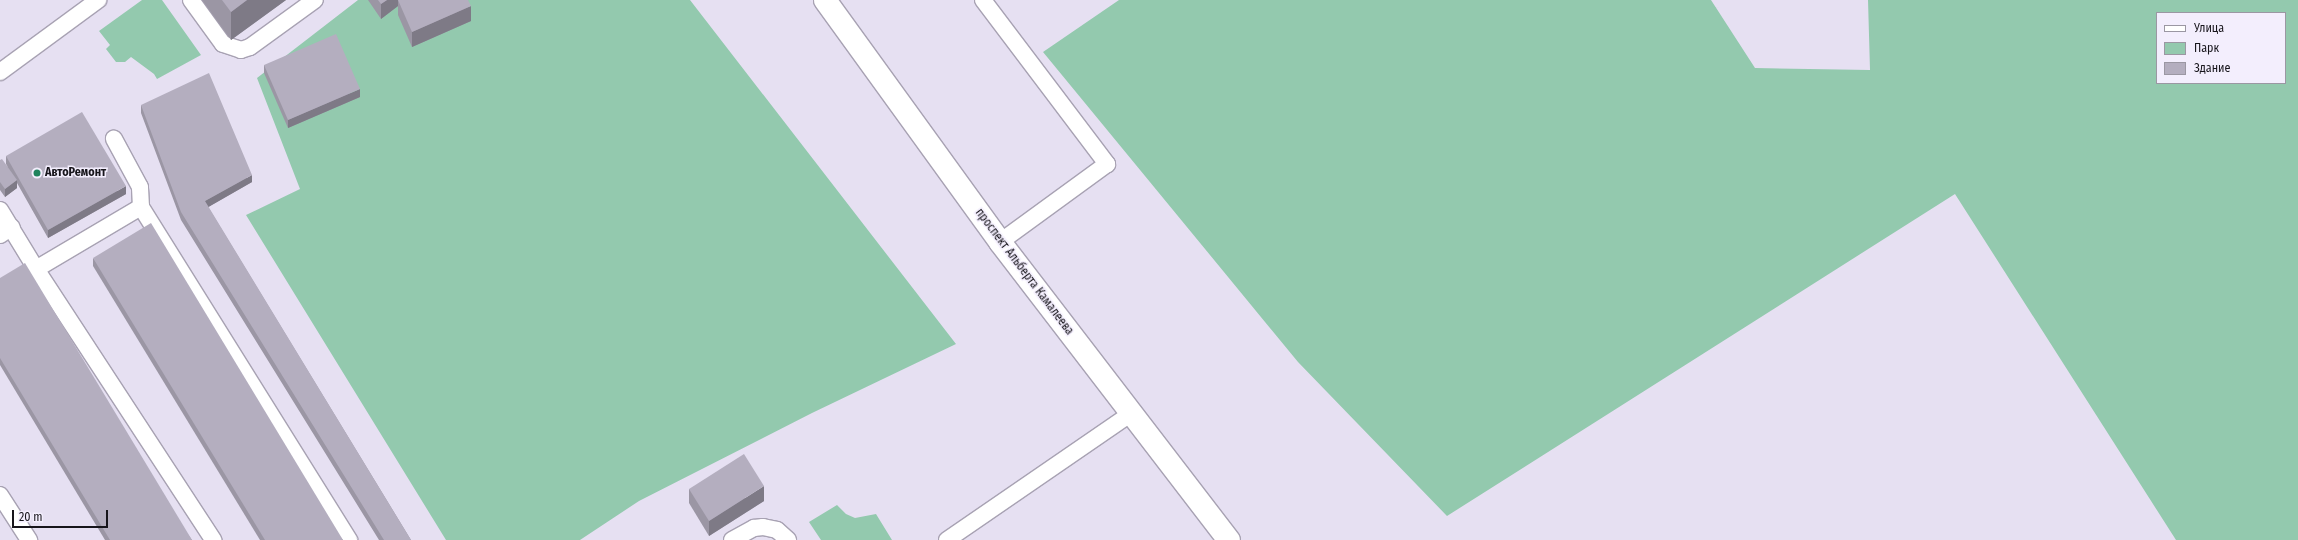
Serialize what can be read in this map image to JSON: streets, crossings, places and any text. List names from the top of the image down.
{
  "streets": {
    "main road": ["проспект Альберта Камалеева"]
  },
  "places": ["АвтоРемонт"],
  "legend": ["Улица", "Парк", "Здание"],
  "scale_bar": "20 m"
}
